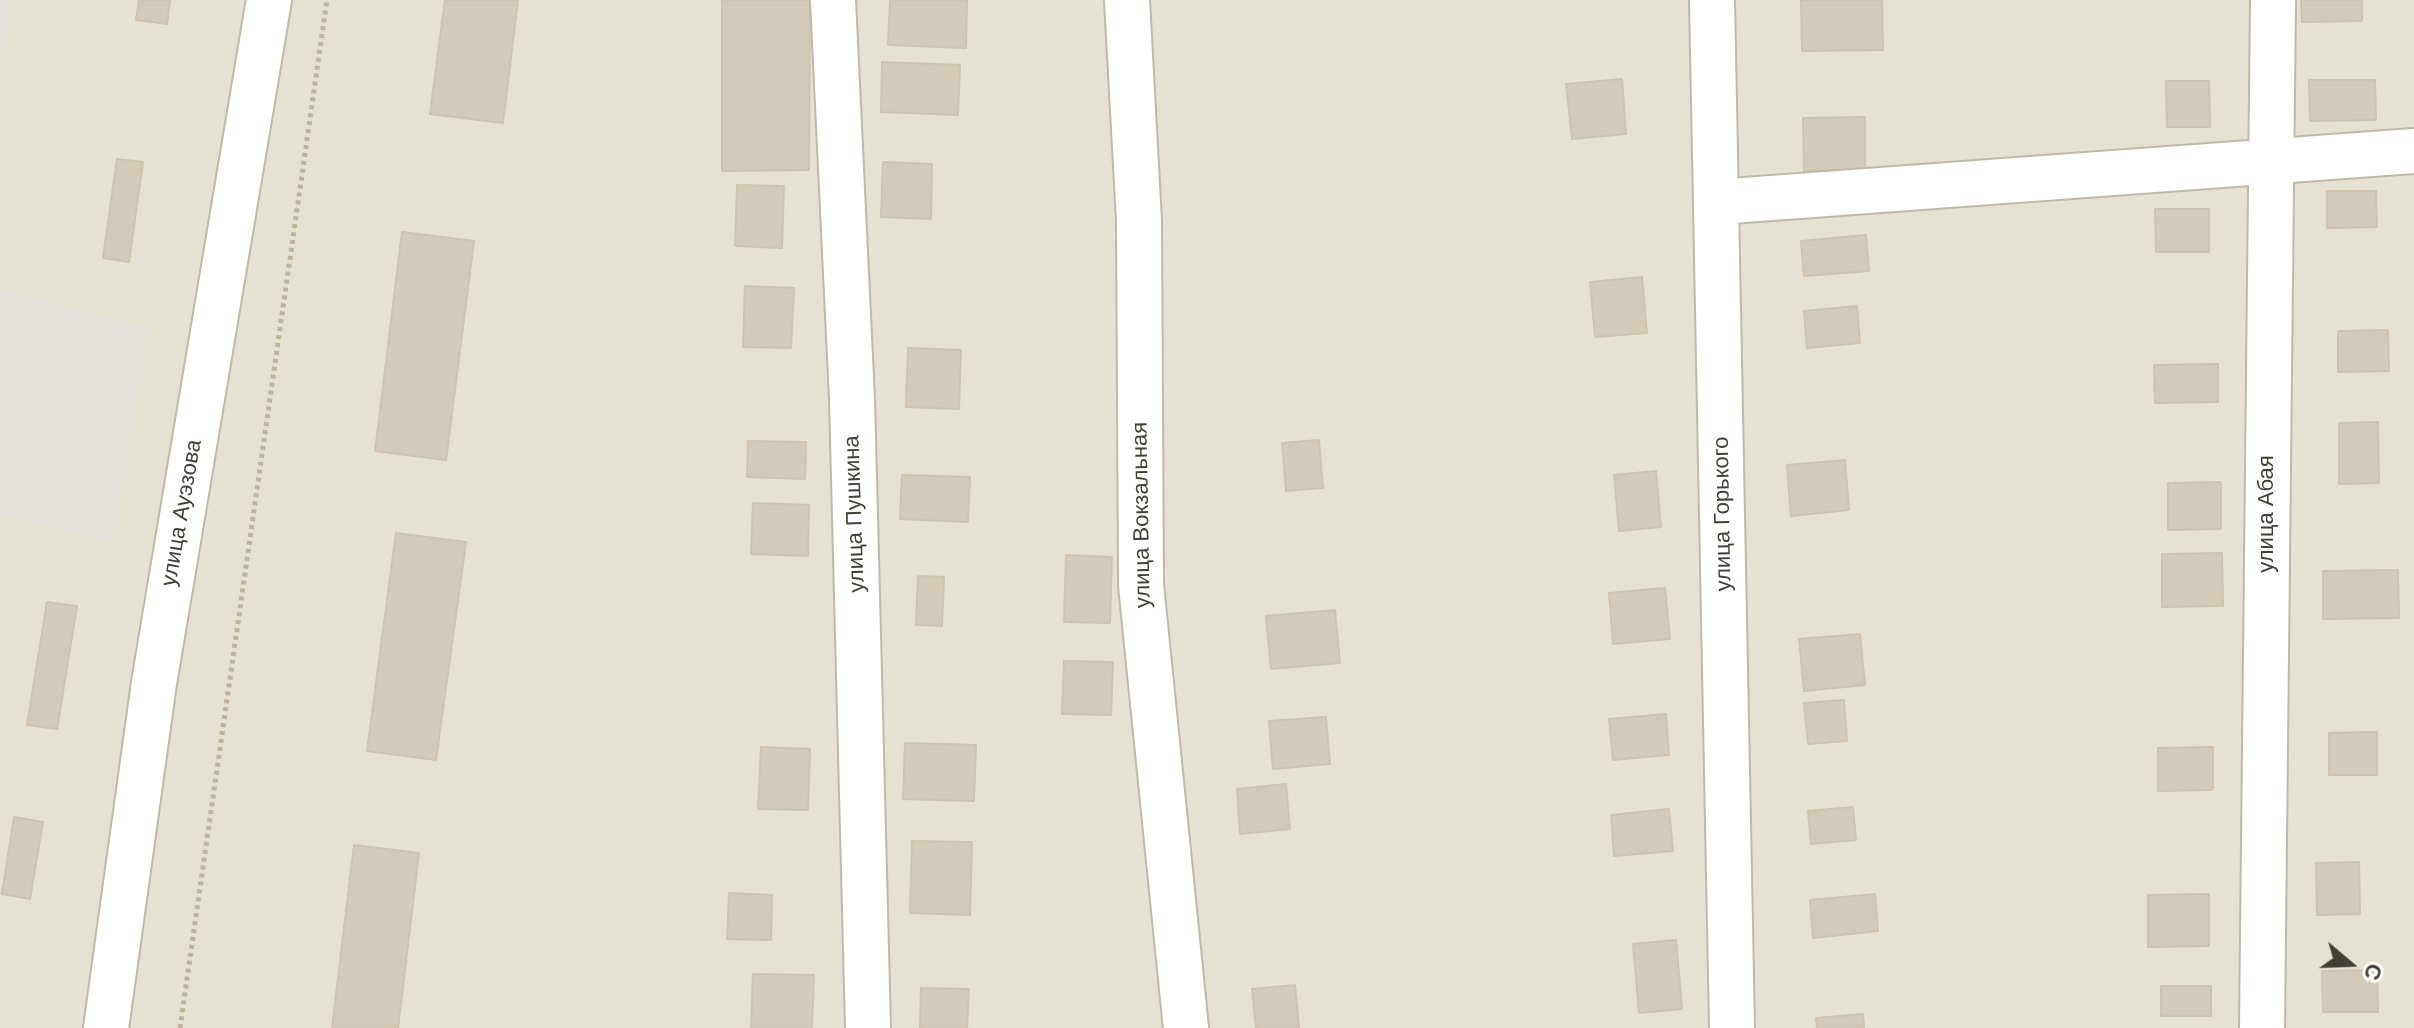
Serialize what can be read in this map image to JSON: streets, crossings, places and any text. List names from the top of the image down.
{
  "streets": {
    "street": [
      "улица Ауэзова",
      "улица Пушкина",
      "улица Горького",
      "улица Абая",
      "улица Вокзальная"
    ]
  },
  "north": "right"
}
